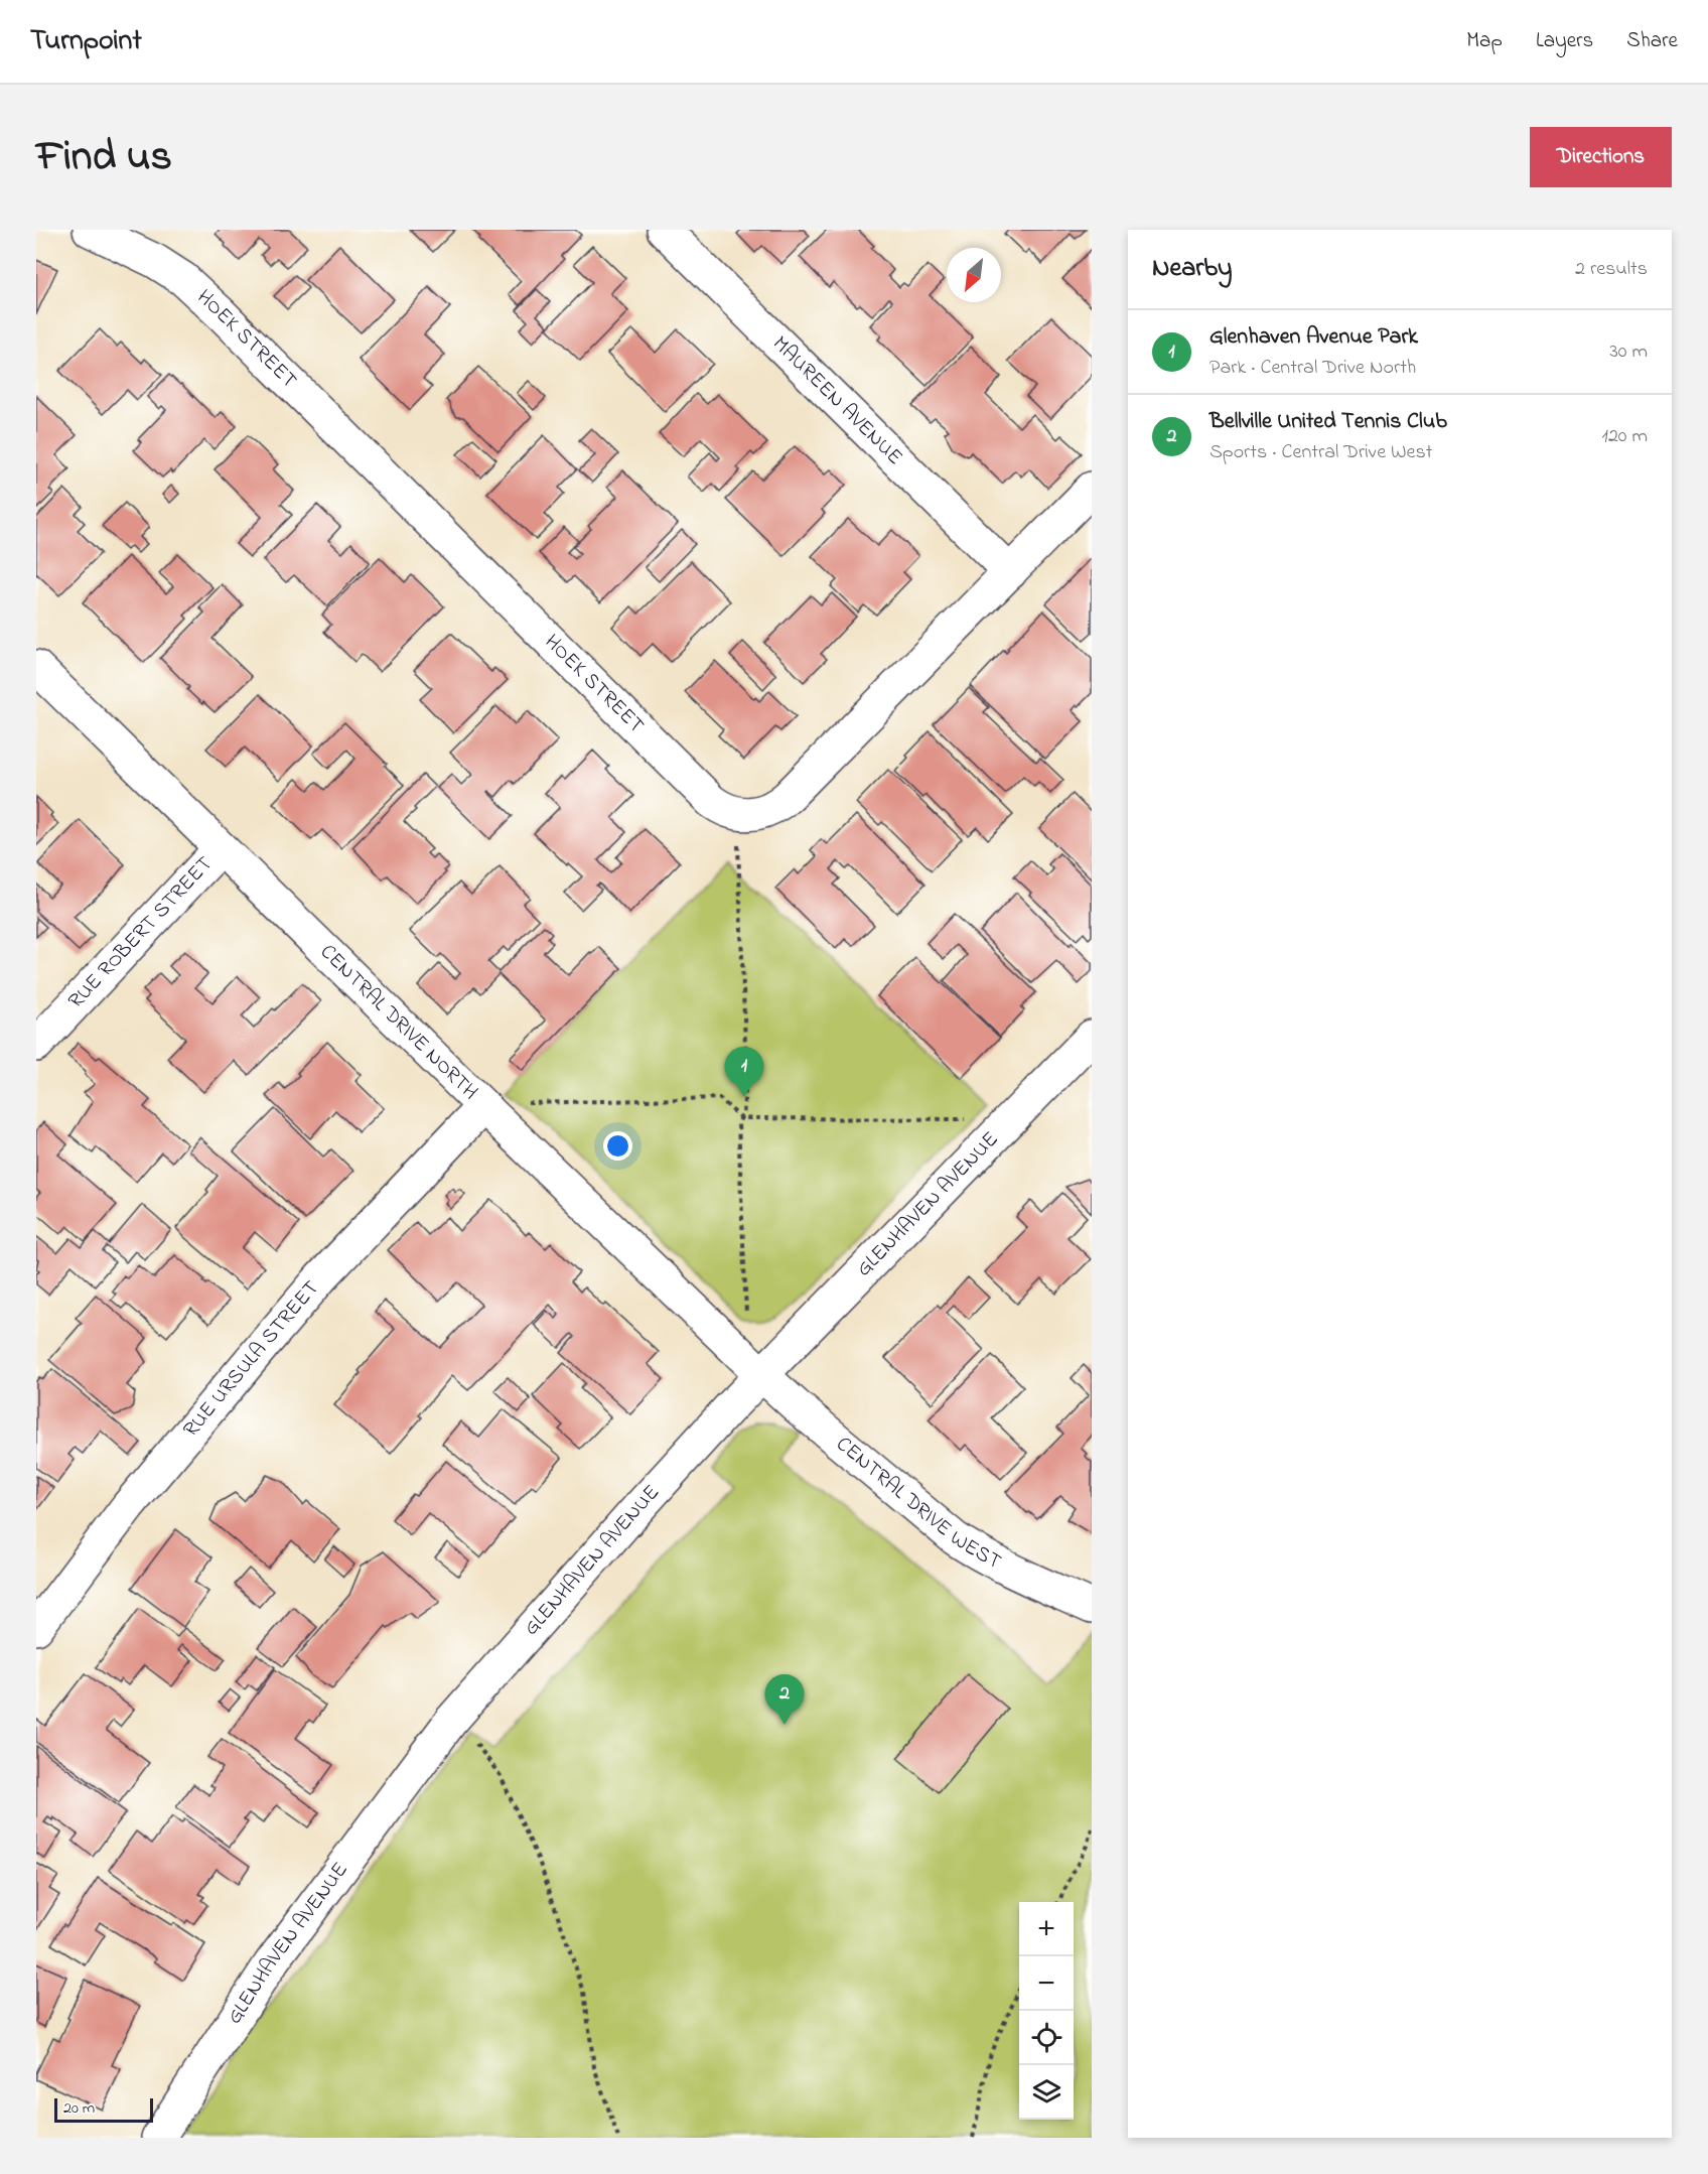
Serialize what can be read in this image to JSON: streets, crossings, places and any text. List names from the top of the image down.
{
  "streets": {
    "street": [
      "HOEK STREET",
      "MAUREEN AVENUE",
      "RUE ROBERT STREET",
      "CENTRAL DRIVE NORTH",
      "GLENHAVEN AVENUE",
      "RUE URSULA STREET",
      "CENTRAL DRIVE WEST"
    ]
  },
  "crossings": [
    ["RUE ROBERT STREET", "CENTRAL DRIVE NORTH"],
    ["CENTRAL DRIVE NORTH", "GLENHAVEN AVENUE"],
    ["CENTRAL DRIVE NORTH", "RUE URSULA STREET"],
    ["CENTRAL DRIVE NORTH", "CENTRAL DRIVE WEST"],
    ["GLENHAVEN AVENUE", "CENTRAL DRIVE WEST"]
  ],
  "scale_bar": "20 m",
  "north": "bottom left",
  "page": {
    "header": "Turnpoint",
    "nav": ["Map", "Layers", "Share"],
    "title": "Find us",
    "buttons": "Directions",
    "heading": ["Nearby", "2 results"],
    "list": [
      {
        "mark": "1",
        "name": "Glenhaven Avenue Park",
        "note": "Park · Central Drive North",
        "value": "30 m"
      },
      {
        "mark": "2",
        "name": "Bellville United Tennis Club",
        "note": "Sports · Central Drive West",
        "value": "120 m"
      }
    ],
    "pins": ["1", "2"],
    "map_buttons": ["+", "−"],
    "scale": "20 m"
  }
}
